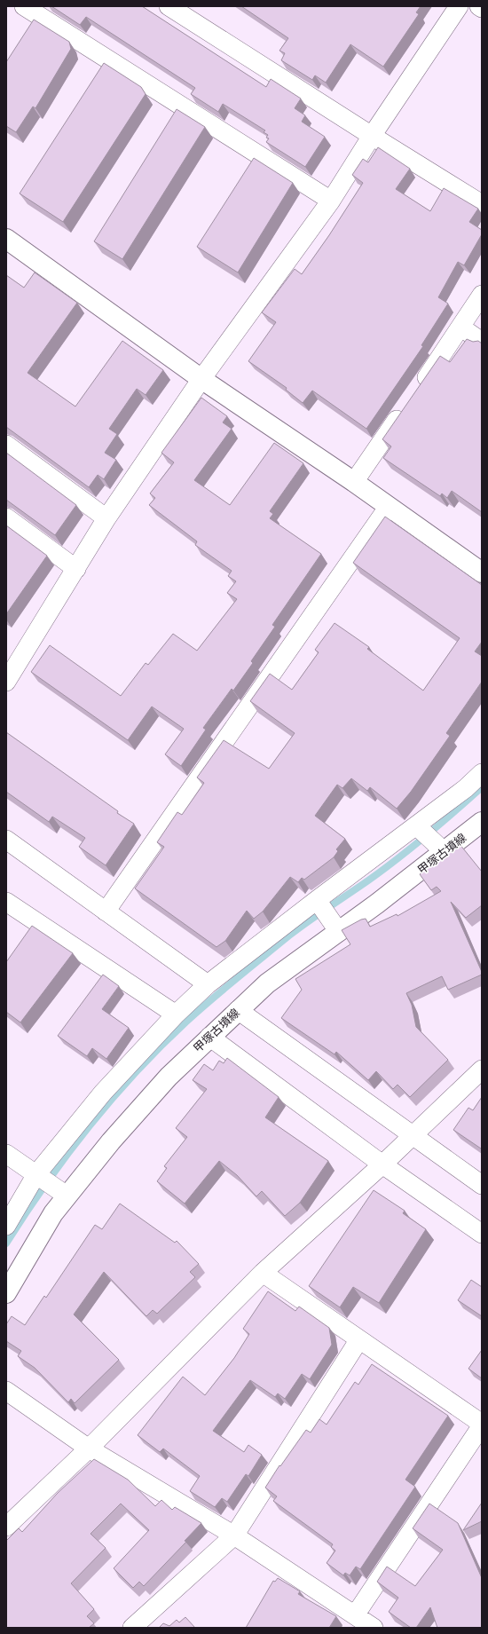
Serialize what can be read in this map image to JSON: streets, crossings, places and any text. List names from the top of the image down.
{
  "streets": {
    "main road": ["甲塚古墳線"]
  }
}
